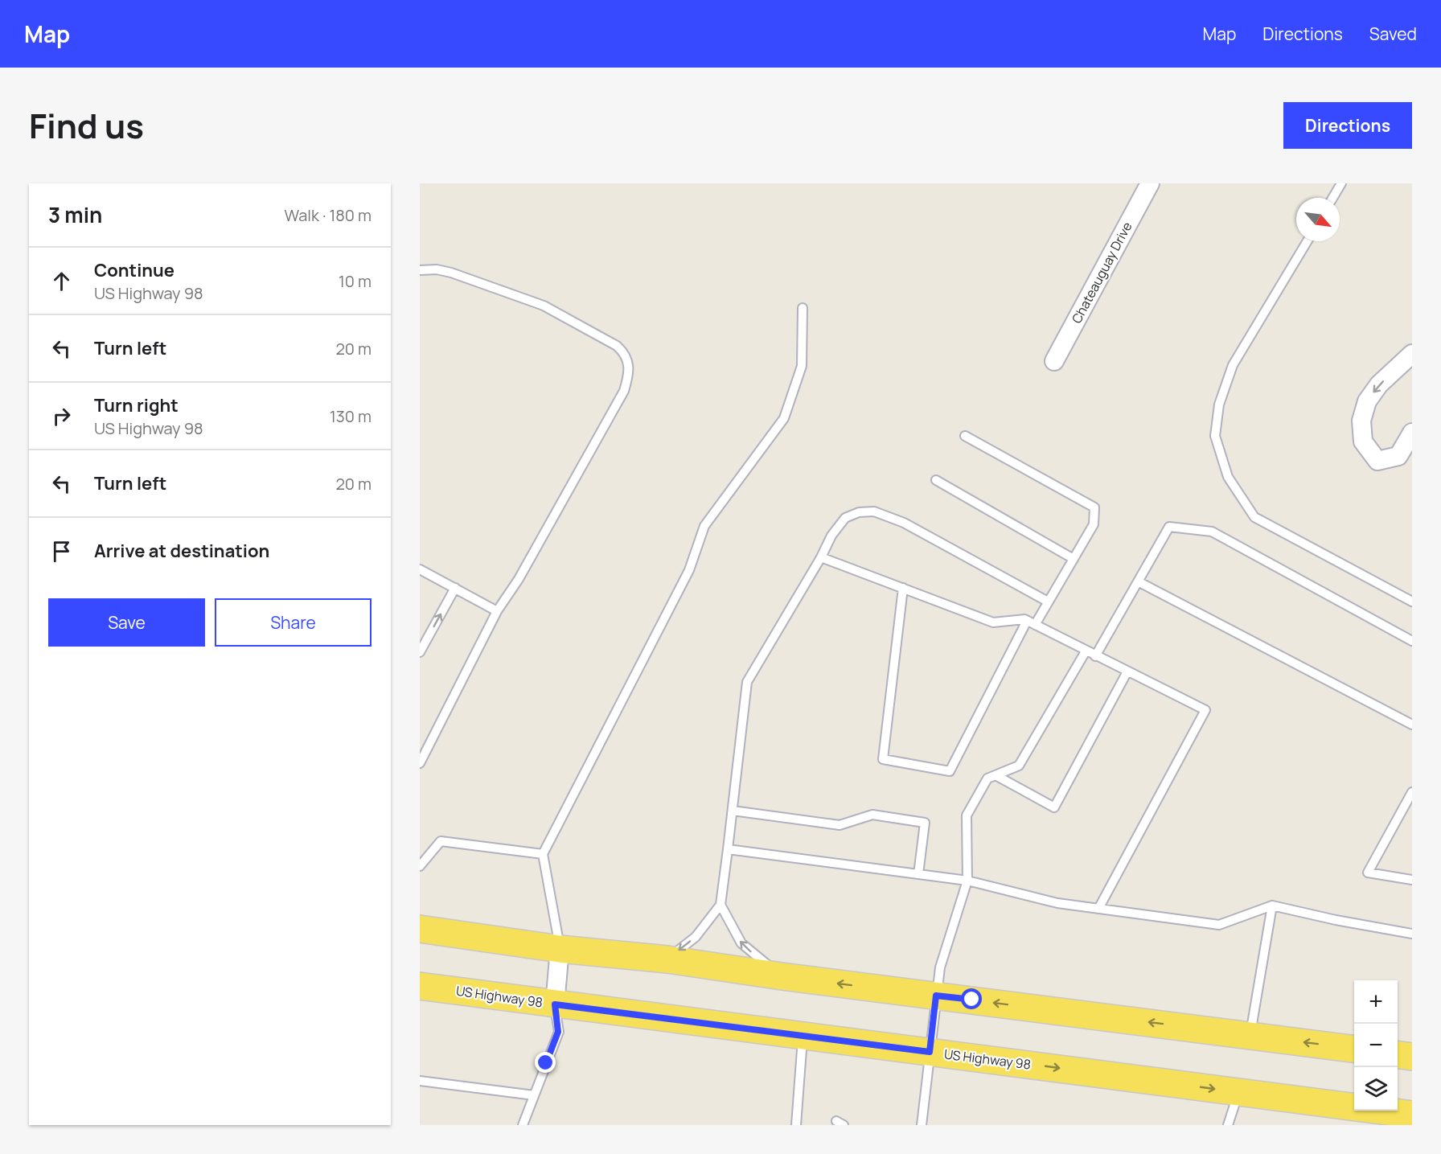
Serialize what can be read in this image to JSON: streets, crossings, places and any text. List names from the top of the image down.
{
  "streets": {
    "main road": ["US Highway 98"],
    "street": ["Chateauguay Drive"]
  },
  "north": "bottom right",
  "page": {
    "header": "Map",
    "nav": ["Map", "Directions", "Saved"],
    "title": "Find us",
    "buttons": [
      "Directions",
      ["Save", "Share"]
    ],
    "heading": ["3 min", "Walk · 180 m"],
    "list": [
      ["Continue", "US Highway 98", "10 m"],
      ["Turn left", "20 m"],
      ["Turn right", "US Highway 98", "130 m"],
      ["Turn left", "20 m"],
      "Arrive at destination"
    ],
    "map_buttons": ["+", "−"]
  }
}
